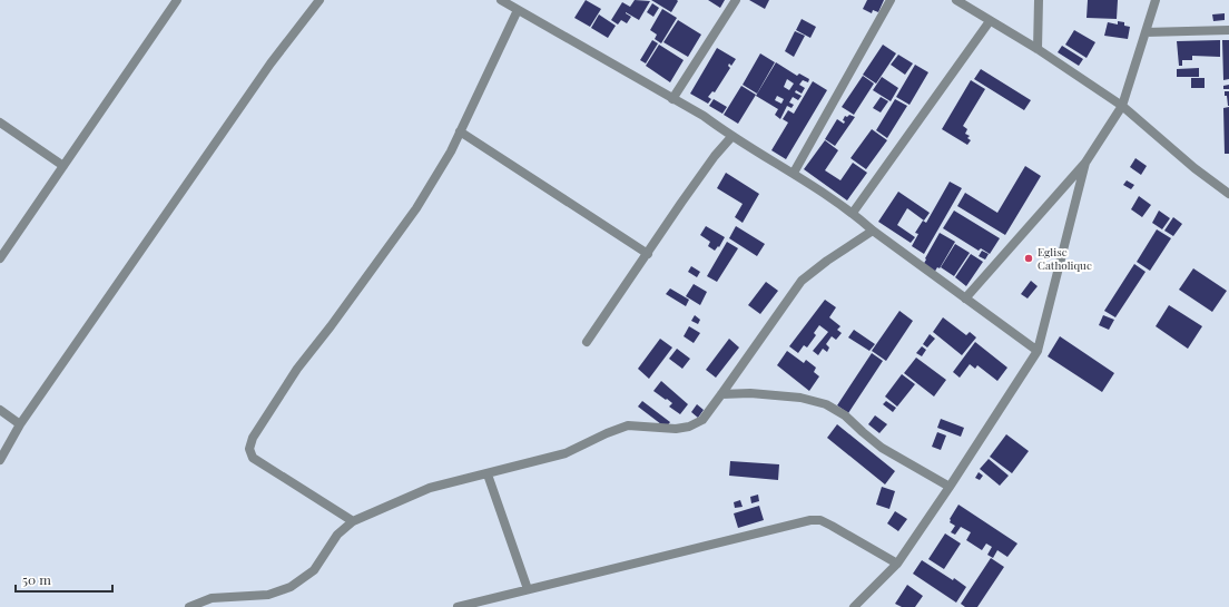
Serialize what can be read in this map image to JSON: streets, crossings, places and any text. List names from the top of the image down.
{
  "places": ["Eglise Catholique"],
  "scale_bar": "50 m"
}
